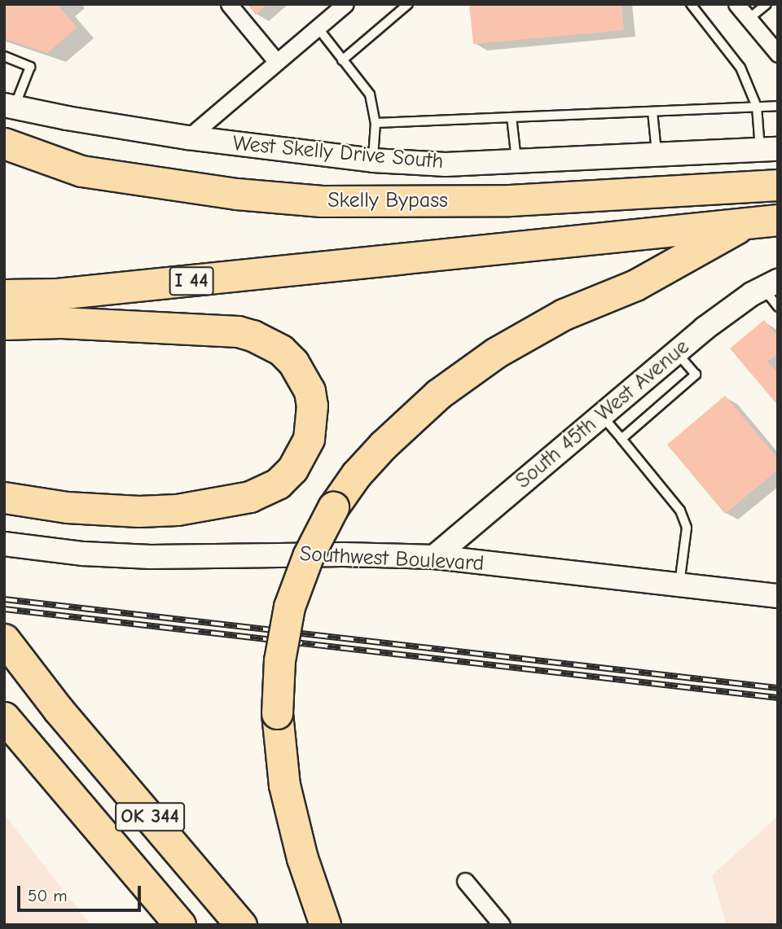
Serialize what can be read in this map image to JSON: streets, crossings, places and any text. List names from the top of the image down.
{
  "streets": {
    "highway": ["Skelly Bypass", "I 44", "OK 344"],
    "street": ["West Skelly Drive South", "South 45th West Avenue", "Southwest Boulevard"]
  },
  "crossings": [
    ["South 45th West Avenue", "Southwest Boulevard"]
  ],
  "scale_bar": "50 m"
}
